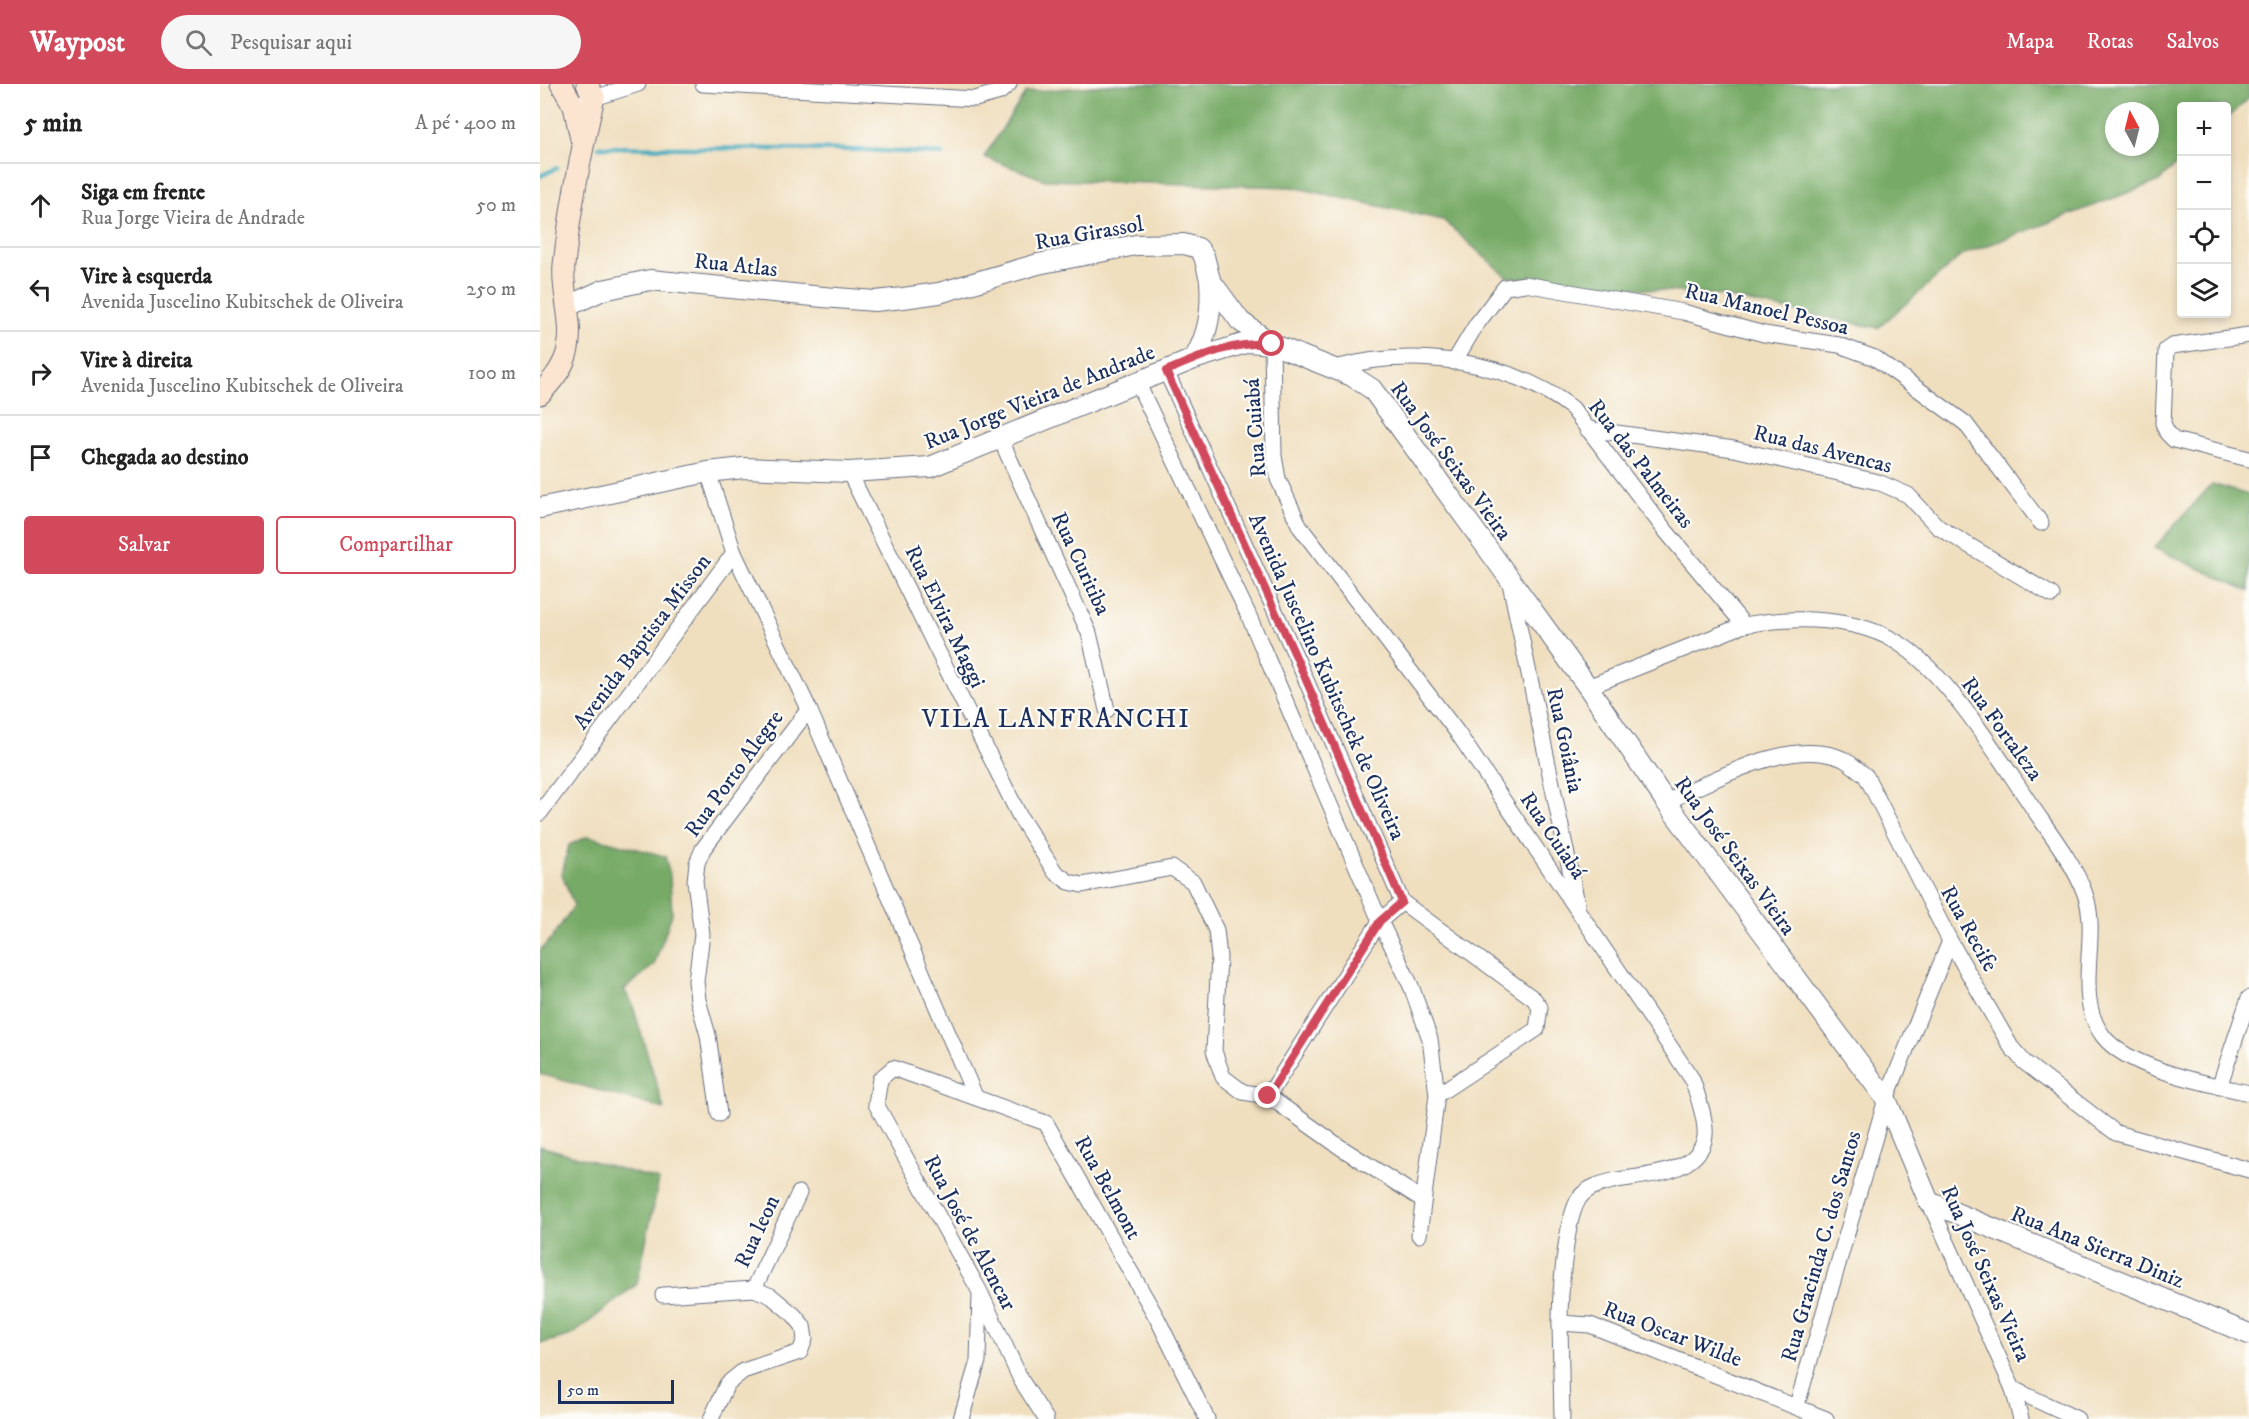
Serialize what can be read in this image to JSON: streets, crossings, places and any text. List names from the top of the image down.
{
  "streets": {
    "street": [
      "Rua Girassol",
      "Rua Atlas",
      "Rua Manoel Pessoa",
      "Rua Jorge Vieira de Andrade",
      "Rua Cuiabá",
      "Rua das Avencas",
      "Rua José Seixas Vieira",
      "Rua das Palmeiras",
      "Rua Curitiba",
      "Rua Elvira Maggi",
      "Avenida Baptista Misson",
      "Avenida Juscelino Kubitschek de Oliveira",
      "Rua Fortaleza",
      "Rua Goiânia",
      "Rua Porto Alegre",
      "Rua Recife",
      "Rua Belmont",
      "Rua leon",
      "Rua José de Alencar",
      "Rua Gracinda C. dos Santos",
      "Rua Ana Sierra Diniz",
      "Rua Oscar Wilde"
    ]
  },
  "crossings": [
    ["Rua Girassol", "Rua Atlas"],
    ["Rua Girassol", "Rua Jorge Vieira de Andrade"],
    ["Rua Girassol", "Rua Cuiabá"],
    ["Rua Manoel Pessoa", "Rua das Palmeiras"],
    ["Rua Jorge Vieira de Andrade", "Rua Cuiabá"],
    ["Rua Jorge Vieira de Andrade", "Rua José Seixas Vieira"],
    ["Rua Jorge Vieira de Andrade", "Rua das Palmeiras"],
    ["Rua Jorge Vieira de Andrade", "Rua Curitiba"],
    ["Rua Jorge Vieira de Andrade", "Rua Elvira Maggi"],
    ["Rua Jorge Vieira de Andrade", "Avenida Juscelino Kubitschek de Oliveira"],
    ["Rua Cuiabá", "Rua Goiânia"],
    ["Rua Cuiabá", "Rua Oscar Wilde"],
    ["Rua das Avencas", "Rua das Palmeiras"],
    ["Rua José Seixas Vieira", "Rua das Palmeiras"],
    ["Rua José Seixas Vieira", "Rua Fortaleza"],
    ["Rua José Seixas Vieira", "Rua Goiânia"],
    ["Rua José Seixas Vieira", "Rua Recife"],
    ["Rua José Seixas Vieira", "Rua Gracinda C. dos Santos"],
    ["Rua José Seixas Vieira", "Rua Ana Sierra Diniz"],
    ["Rua das Palmeiras", "Rua Fortaleza"],
    ["Rua Recife", "Rua Gracinda C. dos Santos"],
    ["Rua Belmont", "Rua José de Alencar"],
    ["Rua Gracinda C. dos Santos", "Rua Oscar Wilde"]
  ],
  "districts": ["VILA LANFRANCHI"],
  "scale_bar": "50 m",
  "north": "top",
  "page": {
    "header": "Waypost",
    "search": "Pesquisar aqui",
    "nav": ["Mapa", "Rotas", "Salvos"],
    "heading": ["5 min", "A pé · 400 m"],
    "map_buttons": ["+", "−"],
    "list": [
      ["Siga em frente", "Rua Jorge Vieira de Andrade", "50 m"],
      ["Vire à esquerda", "Avenida Juscelino Kubitschek de Oliveira", "250 m"],
      ["Vire à direita", "Avenida Juscelino Kubitschek de Oliveira", "100 m"],
      "Chegada ao destino"
    ],
    "buttons": ["Salvar", "Compartilhar"],
    "scale": "50 m"
  }
}
